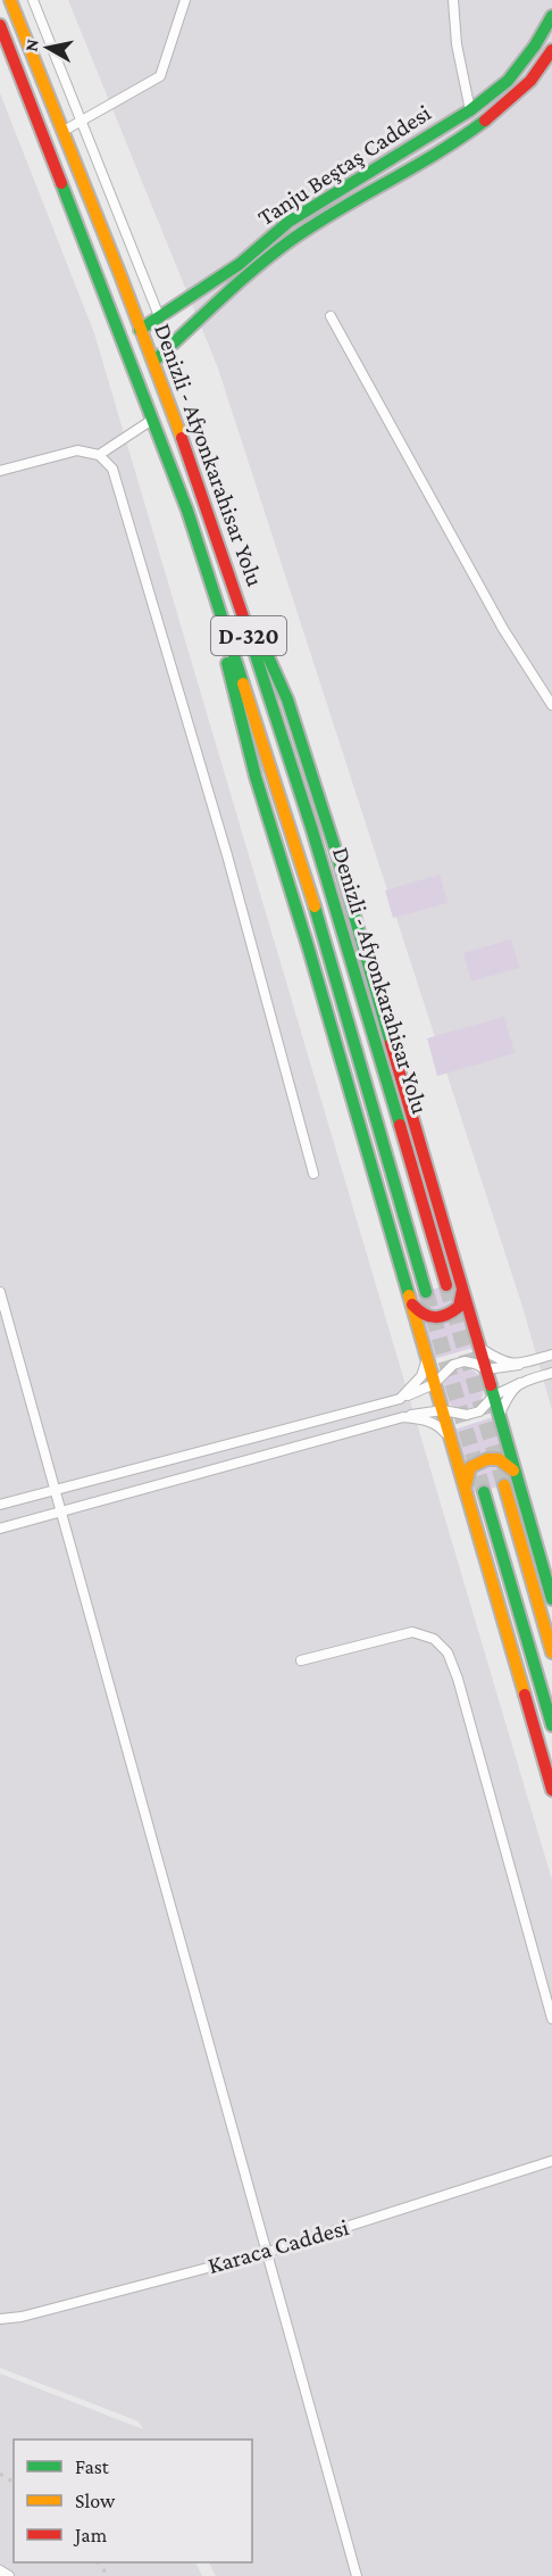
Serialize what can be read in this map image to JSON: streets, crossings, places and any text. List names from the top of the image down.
{
  "streets": {
    "main road": ["Tanju Beştaş Caddesi", "Denizli - Afyonkarahisar Yolu", "D-320"],
    "street": ["Karaca Caddesi"]
  },
  "crossings": [
    ["Tanju Beştaş Caddesi", "Denizli - Afyonkarahisar Yolu"]
  ],
  "legend": ["Fast", "Slow", "Jam"],
  "north": "left"
}
